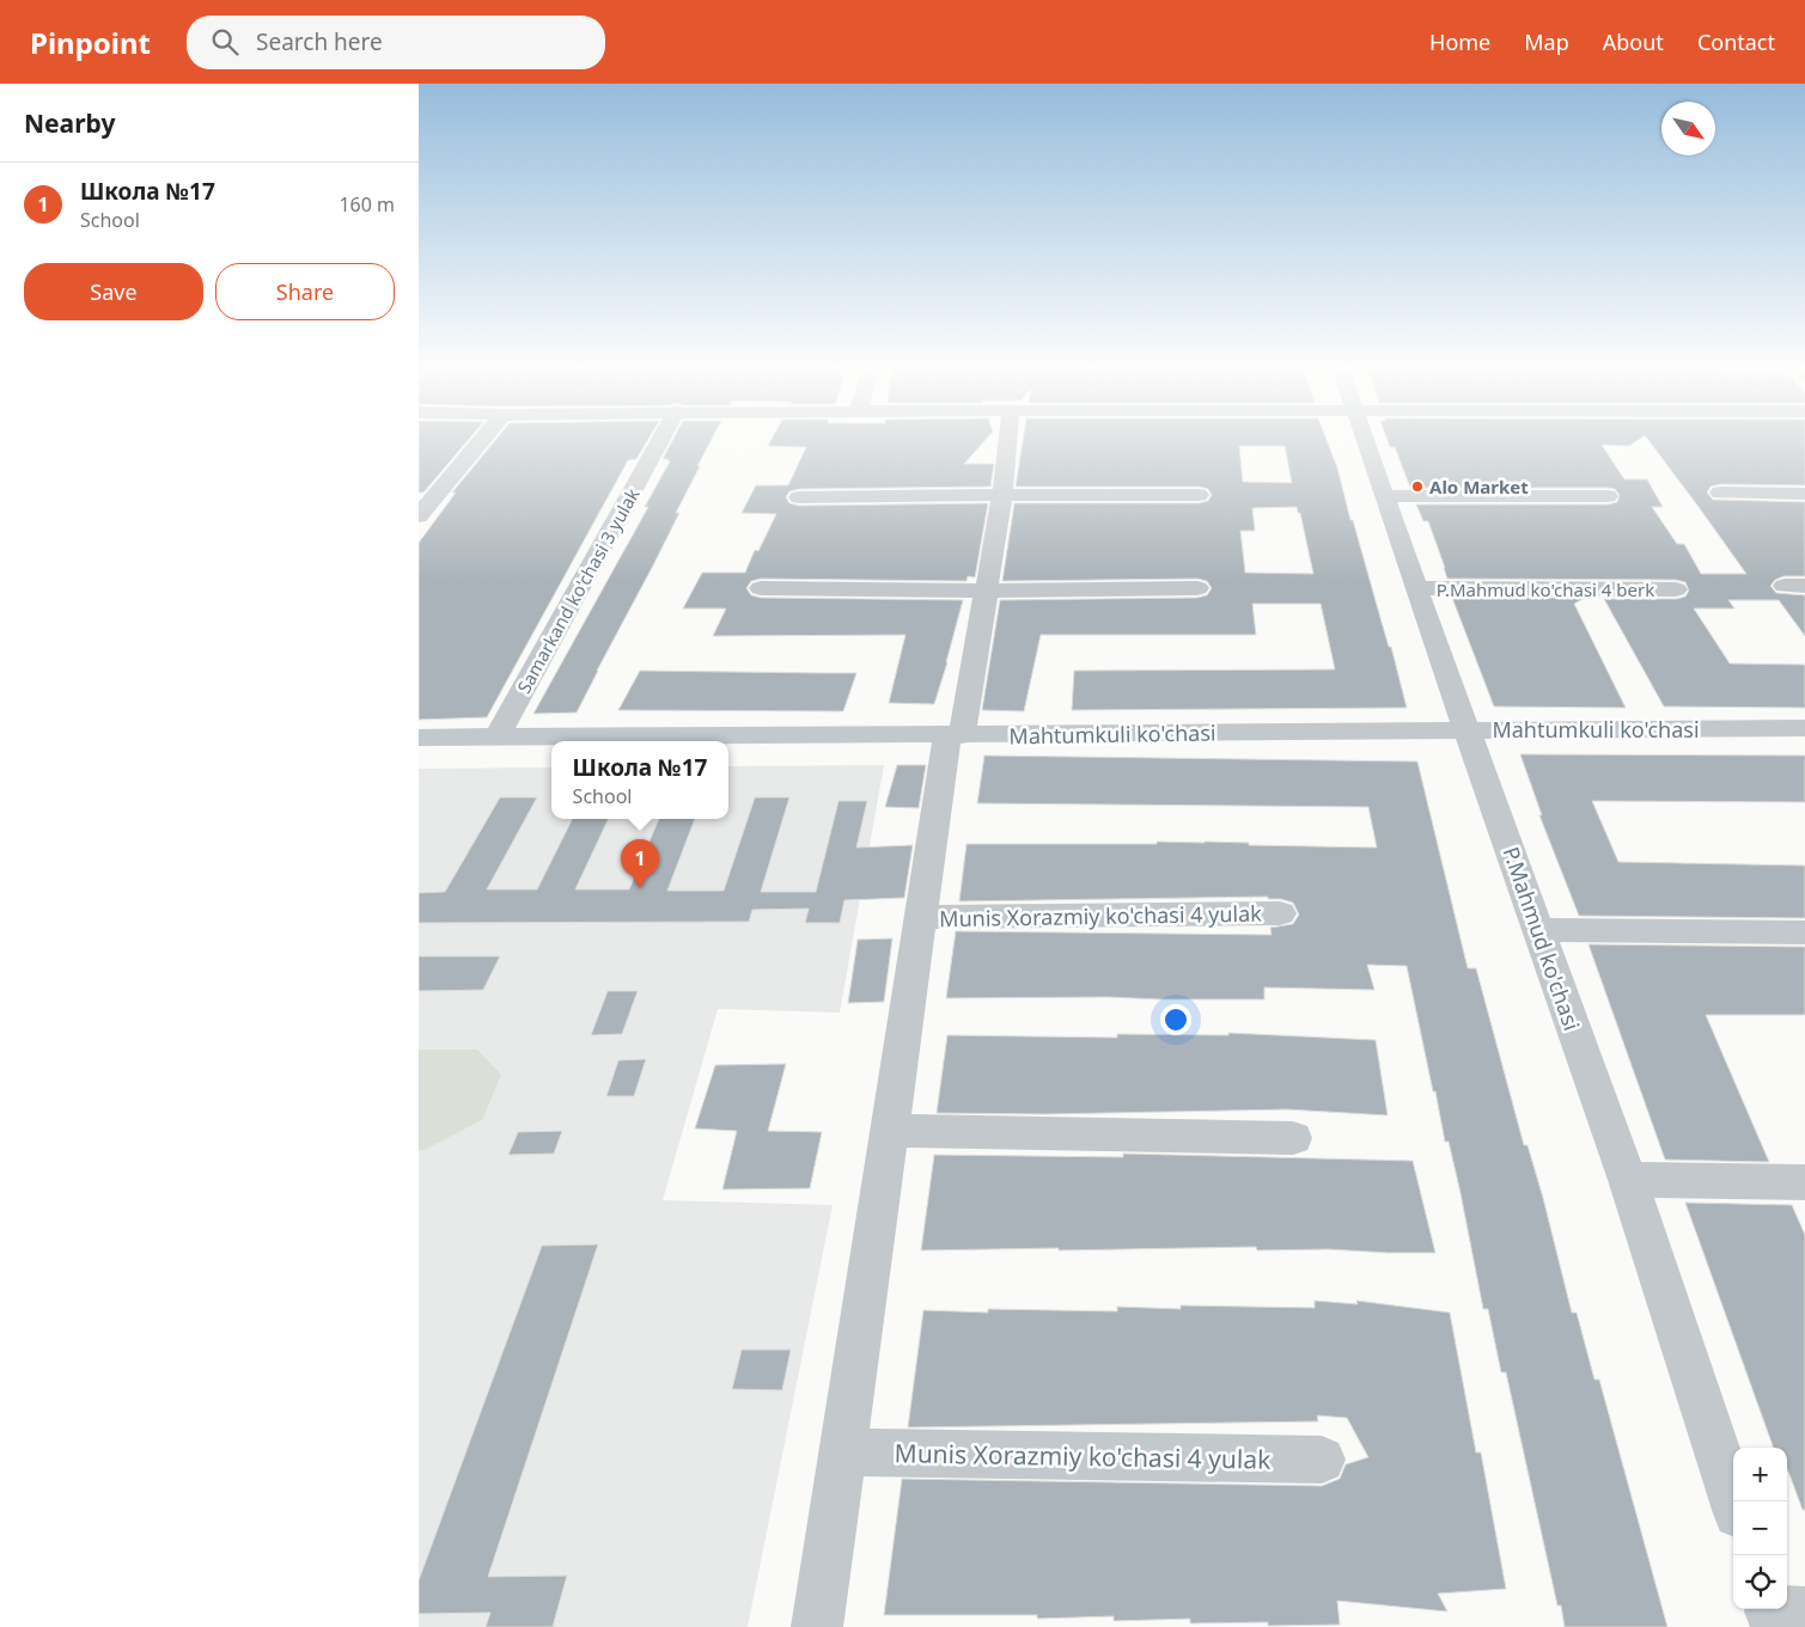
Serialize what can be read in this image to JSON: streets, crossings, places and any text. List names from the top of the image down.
{
  "streets": {
    "street": [
      "P.Mahmud ko'chasi 4 berk",
      "Samarkand ko'chasi 3 yulak",
      "Mahtumkuli ko'chasi",
      "Munis Xorazmiy ko'chasi 4 yulak",
      "P.Mahmud ko'chasi"
    ]
  },
  "crossings": [
    ["P.Mahmud ko'chasi 4 berk", "P.Mahmud ko'chasi"],
    ["Samarkand ko'chasi 3 yulak", "Mahtumkuli ko'chasi"],
    ["Mahtumkuli ko'chasi", "Munis Xorazmiy ko'chasi 4 yulak"],
    ["Mahtumkuli ko'chasi", "P.Mahmud ko'chasi"]
  ],
  "places": ["Alo Market"],
  "north": "bottom right",
  "page": {
    "header": "Pinpoint",
    "search": "Search here",
    "nav": [
      "Home",
      "Map",
      "About",
      "Contact"
    ],
    "heading": "Nearby",
    "list": [
      {
        "mark": "1",
        "name": "Школа №17",
        "note": "School",
        "value": "160 m"
      }
    ],
    "buttons": ["Save", "Share"],
    "popup": ["Школа №17", "School"],
    "pins": "1",
    "map_buttons": ["+", "−"]
  }
}
